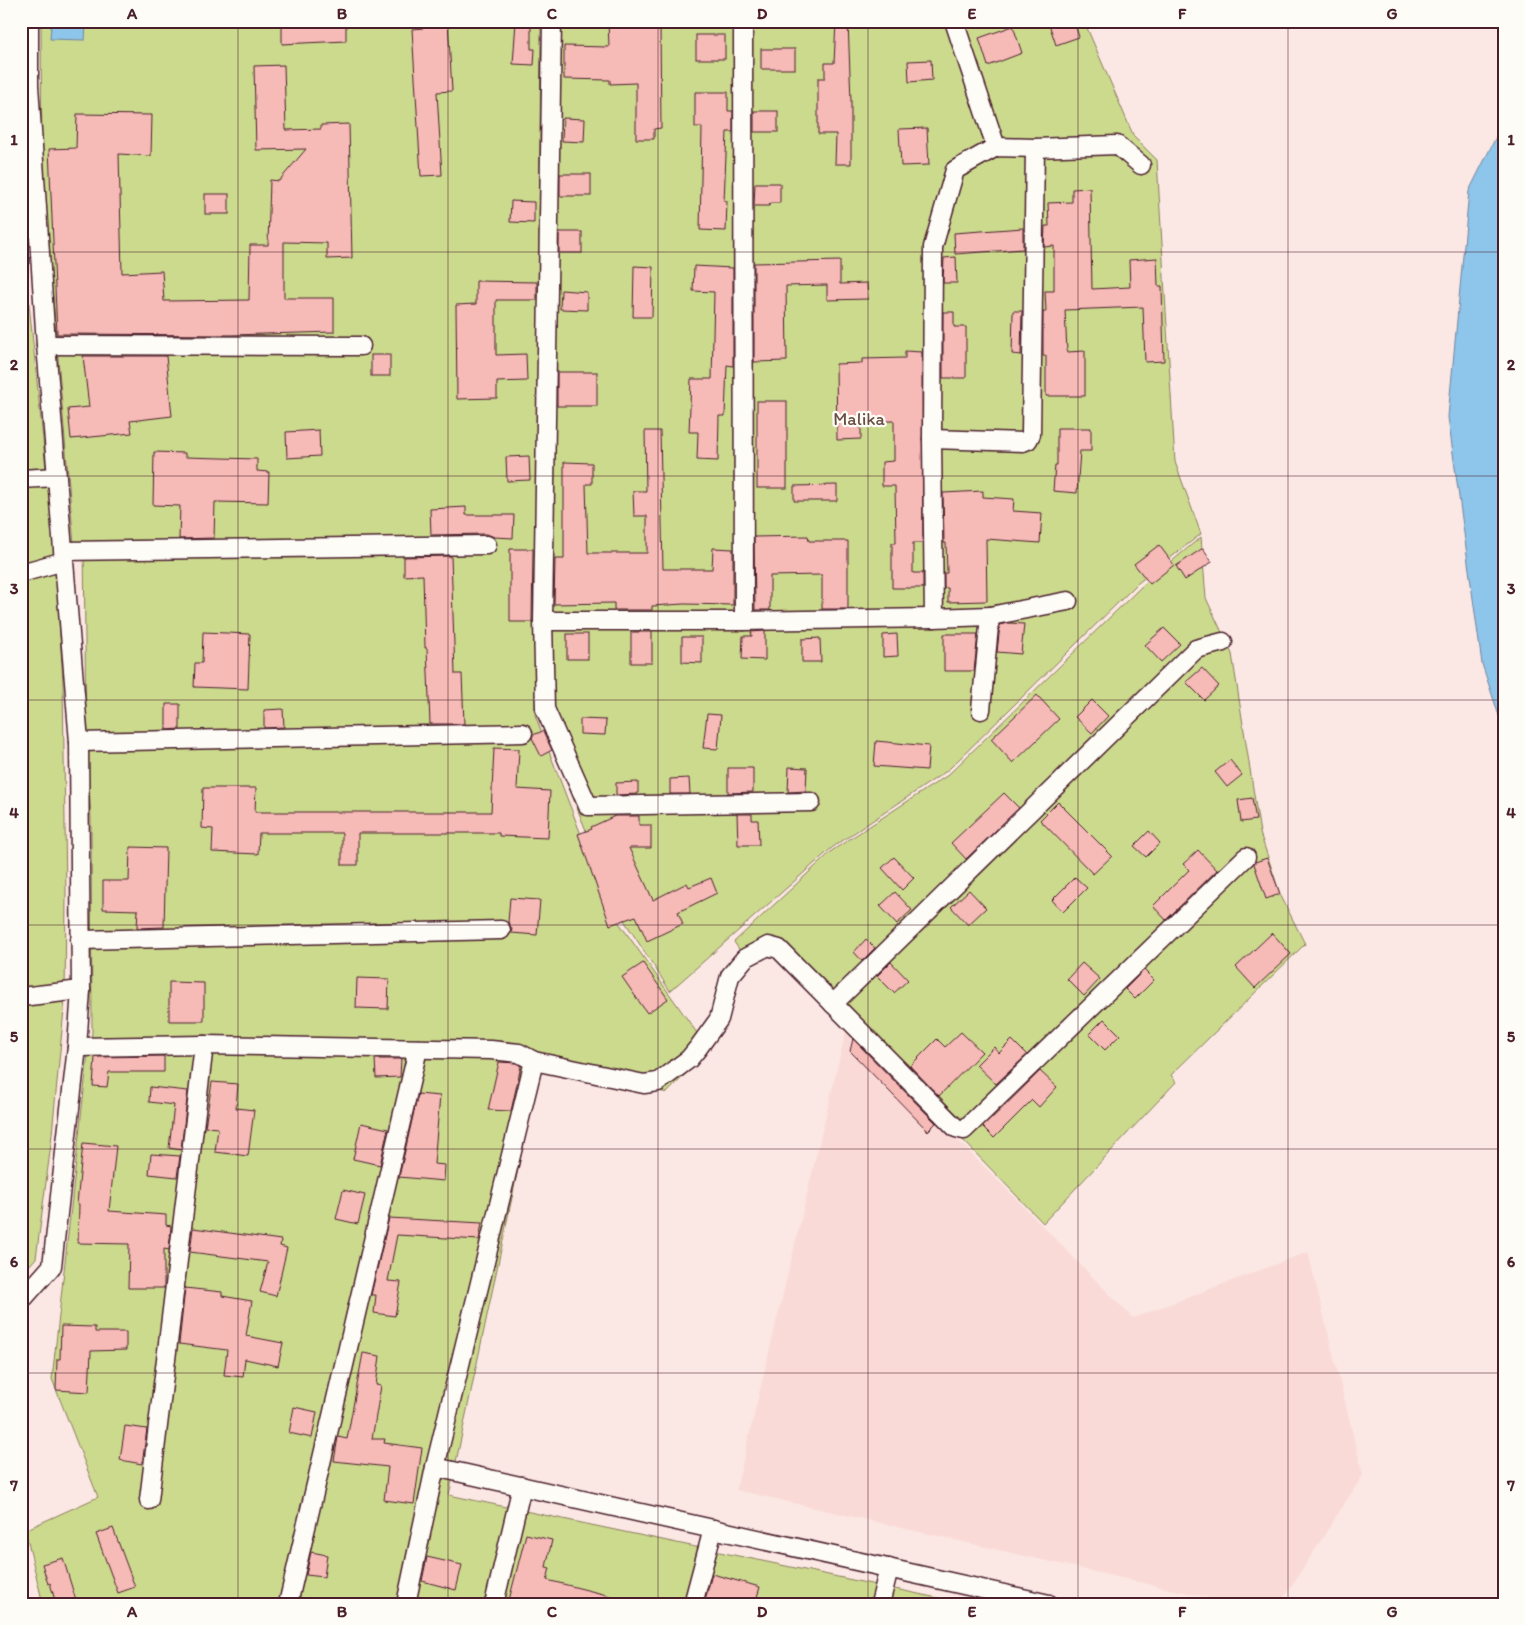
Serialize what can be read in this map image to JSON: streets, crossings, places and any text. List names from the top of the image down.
{
  "parks": ["Malika"],
  "grid": {
    "columns": [
      "A",
      "B",
      "C",
      "D",
      "E",
      "F",
      "G"
    ],
    "rows": [
      "1",
      "2",
      "3",
      "4",
      "5",
      "6",
      "7"
    ]
  }
}
